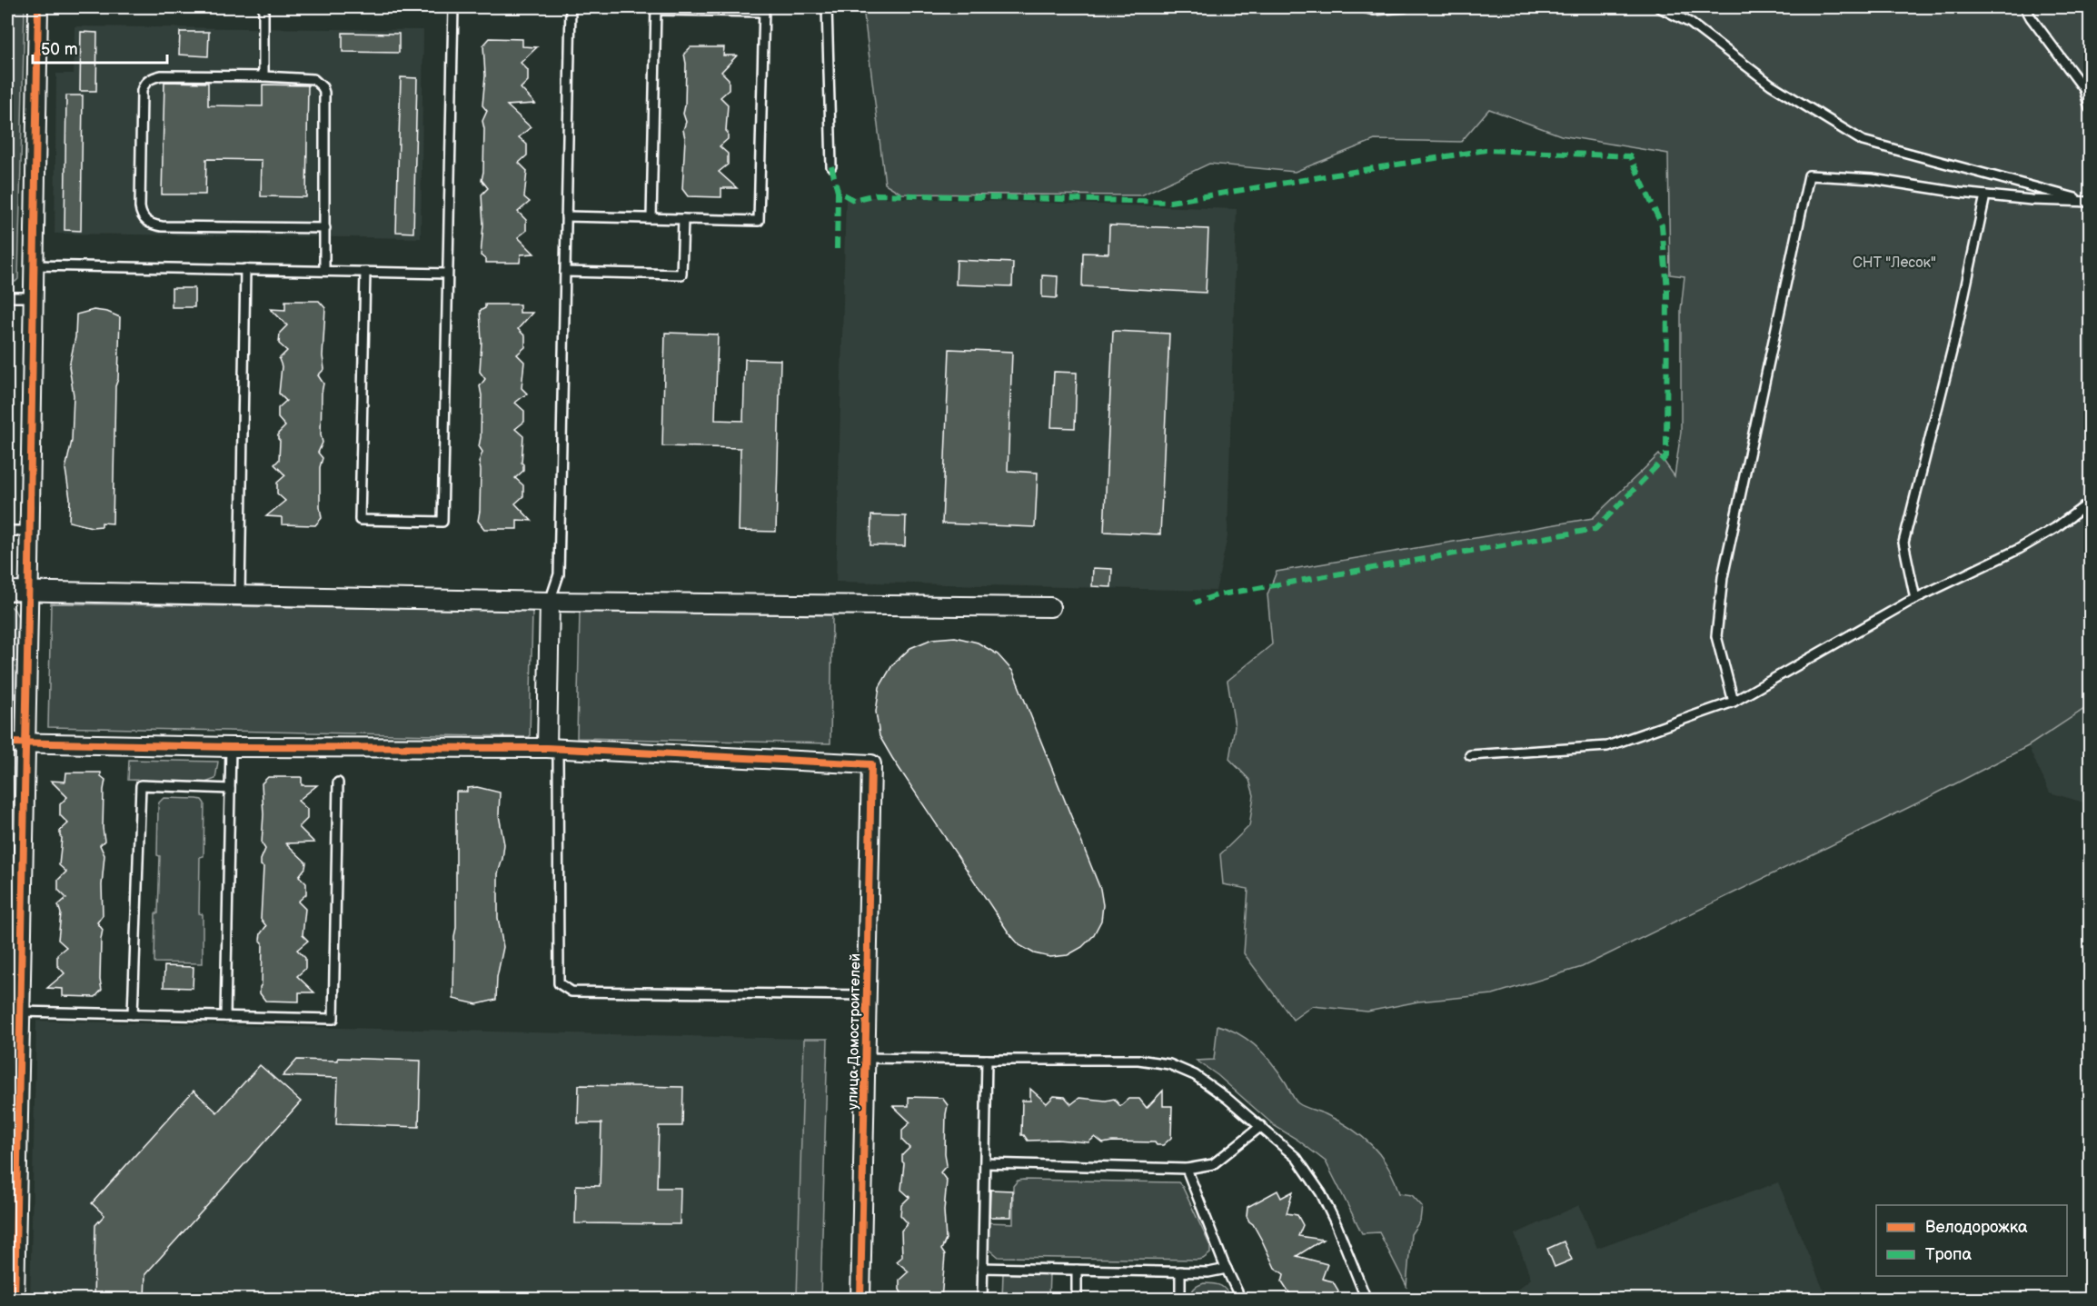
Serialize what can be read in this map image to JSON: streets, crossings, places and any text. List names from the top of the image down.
{
  "streets": {
    "street": ["улица Домостроителей"]
  },
  "parks": ["СНТ \"Лесок\""],
  "legend": ["Велодорожка", "Тропа"],
  "scale_bar": "50 m"
}
